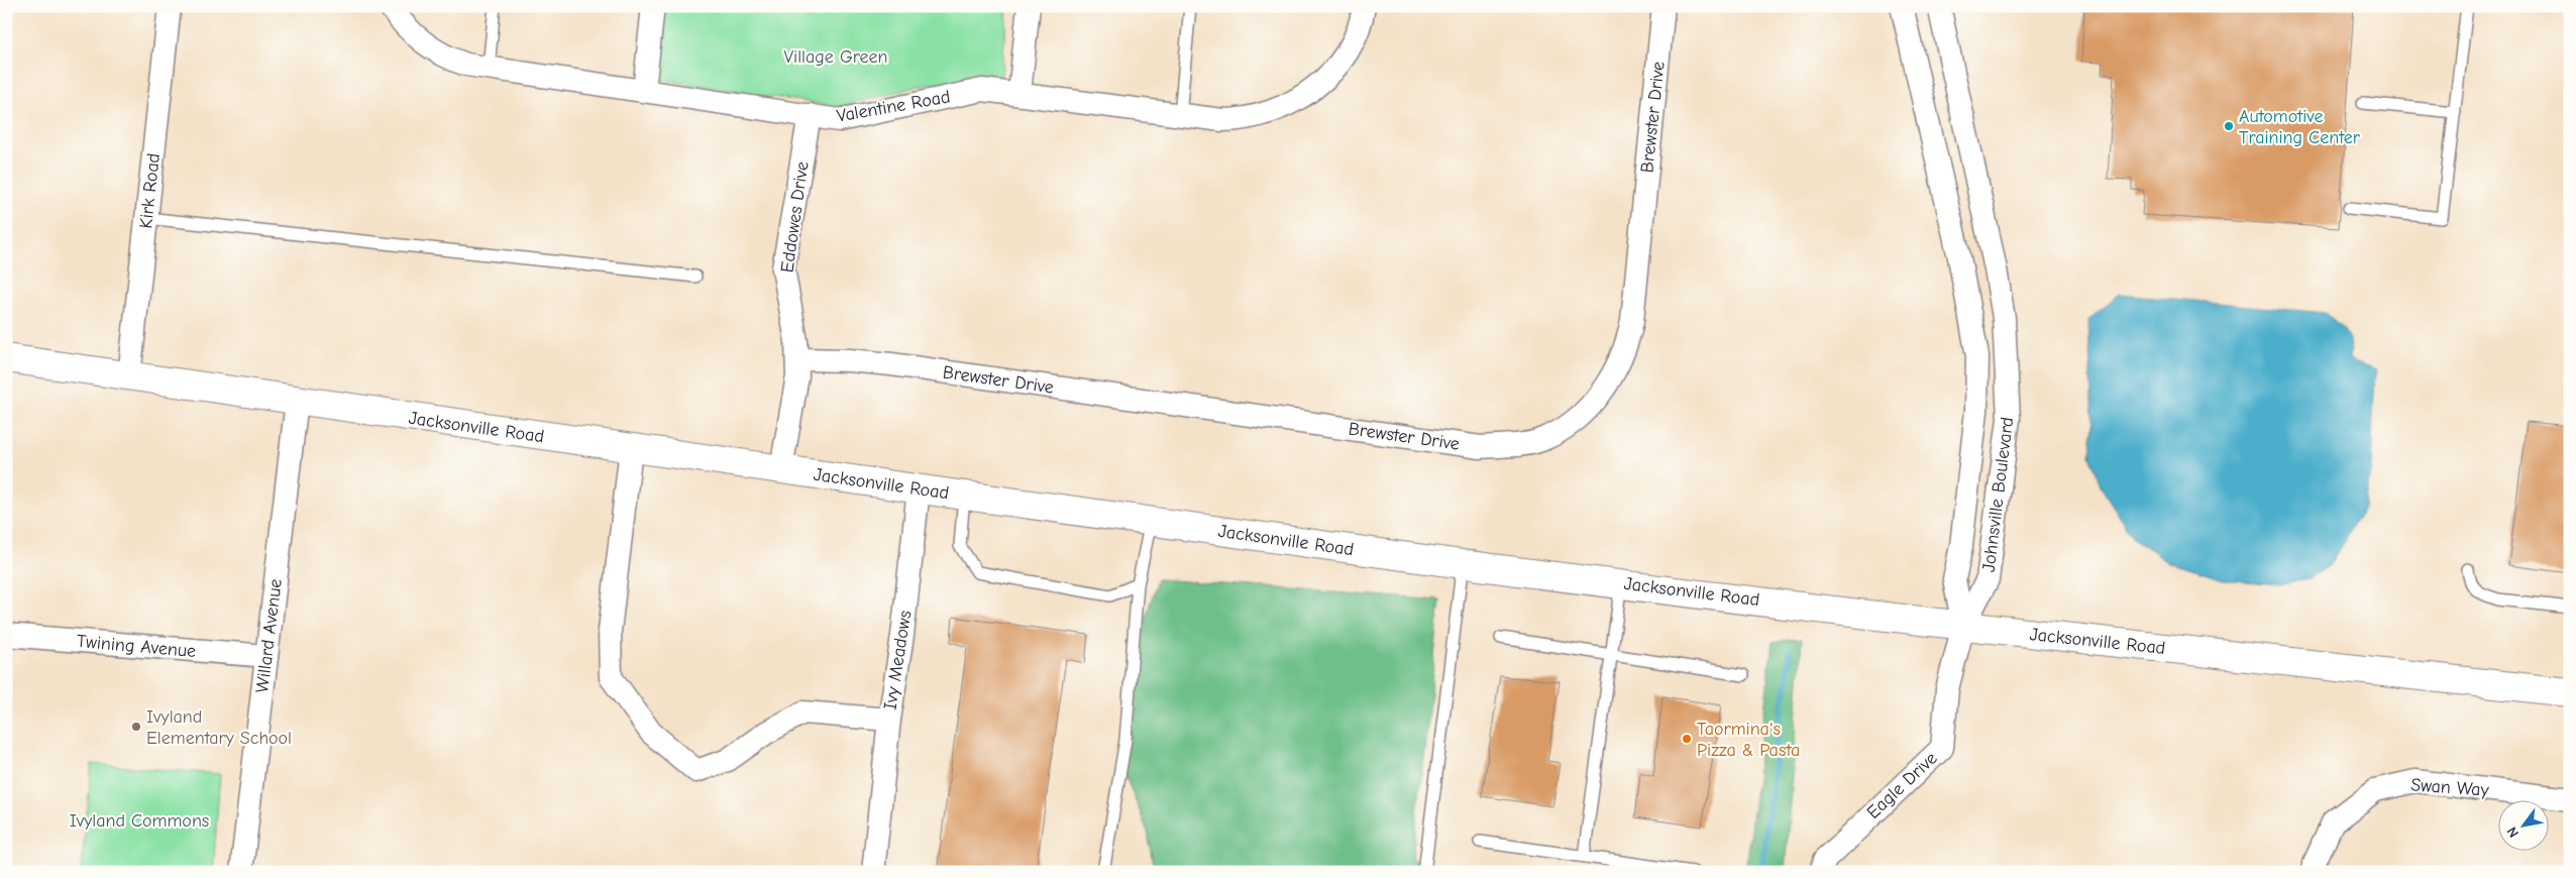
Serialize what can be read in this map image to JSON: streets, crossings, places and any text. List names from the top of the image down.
{
  "streets": {
    "main road": ["Jacksonville Road"],
    "street": [
      "Valentine Road",
      "Brewster Drive",
      "Kirk Road",
      "Eddowes Drive",
      "Johnsville Boulevard",
      "Willard Avenue",
      "Twining Avenue",
      "Ivy Meadows",
      "Eagle Drive",
      "Swan Way"
    ]
  },
  "crossings": [
    ["Valentine Road", "Eddowes Drive"],
    ["Brewster Drive", "Eddowes Drive"],
    ["Kirk Road", "Jacksonville Road"],
    ["Eddowes Drive", "Jacksonville Road"],
    ["Jacksonville Road", "Johnsville Boulevard"],
    ["Jacksonville Road", "Willard Avenue"],
    ["Jacksonville Road", "Ivy Meadows"],
    ["Jacksonville Road", "Eagle Drive"],
    ["Johnsville Boulevard", "Eagle Drive"],
    ["Willard Avenue", "Twining Avenue"]
  ],
  "parks": ["Village Green", "Ivyland Commons"],
  "places": ["Automotive Training Center", "Ivyland Elementary School", "Taormina's Pizza & Pasta"],
  "north": "bottom left"
}
